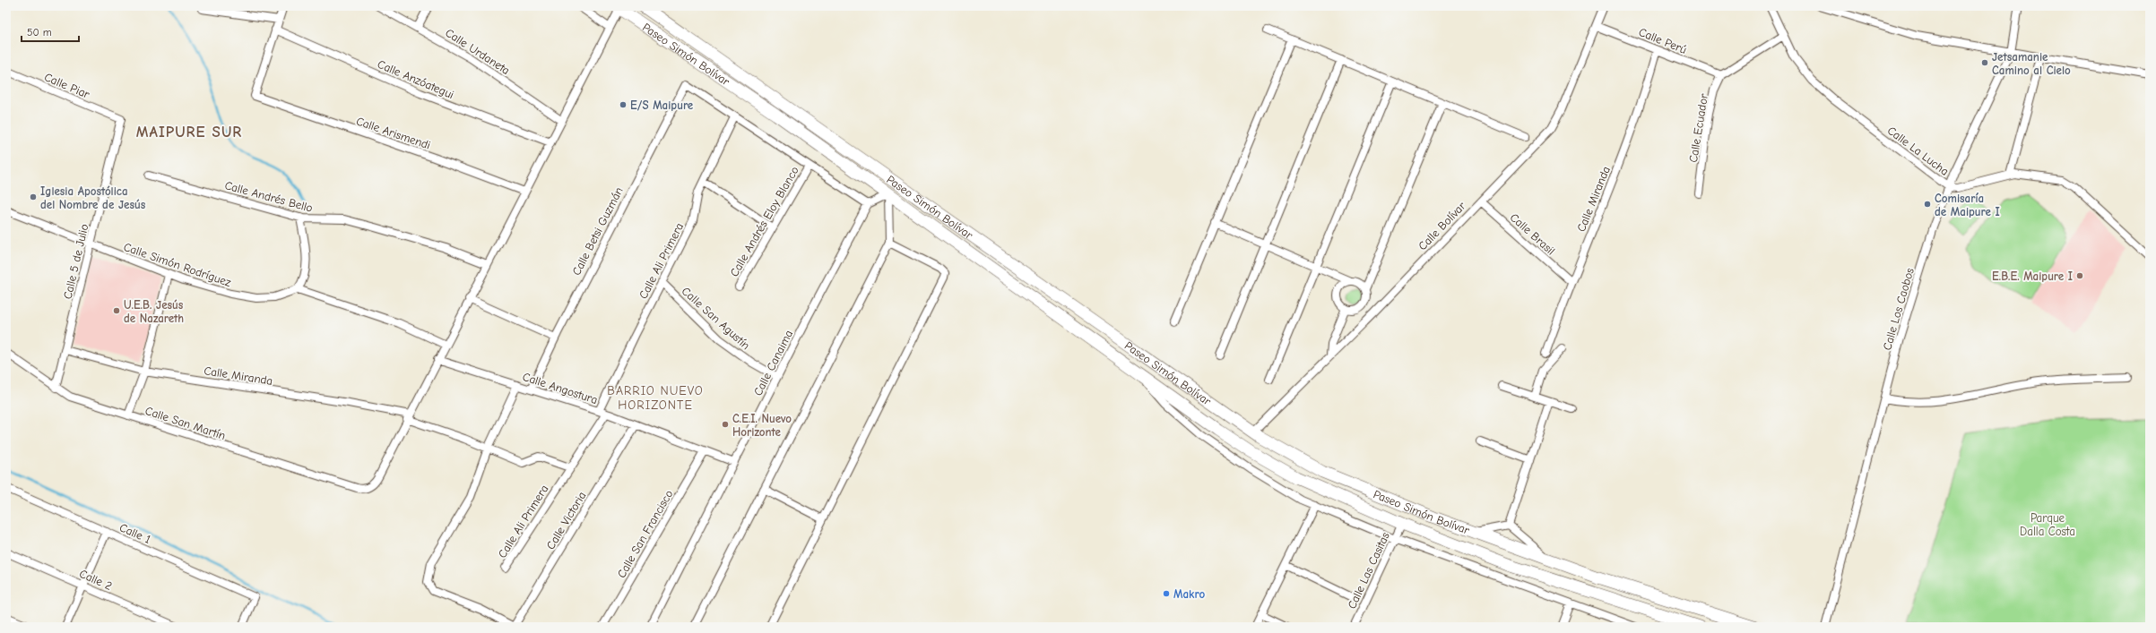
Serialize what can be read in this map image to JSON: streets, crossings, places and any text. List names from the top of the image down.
{
  "streets": {
    "main road": ["Paseo Simón Bolívar"],
    "street": [
      "Calle Perú",
      "Calle Urdaneta",
      "Calle Anzóategui",
      "Calle Piar",
      "Calle Ecuador",
      "Calle Arismendi",
      "Calle La Lucha",
      "Calle Andrés Bello",
      "Calle Miranda",
      "Calle Andrés Eloy Blanco",
      "Calle Bolívar",
      "Calle Betsi Guzmán",
      "Calle Brasil",
      "Calle Ali Primera",
      "Calle 5 de Julio",
      "Calle Simón Rodríguez",
      "Calle Los Caobos",
      "Calle San Agustín",
      "Calle Canaima",
      "Calle Angostura",
      "Calle San Martín",
      "Calle Victoria",
      "Calle 1",
      "Calle San Francisco",
      "Calle Las Casitas",
      "Calle 2"
    ]
  },
  "crossings": [
    ["Calle Perú", "Calle Ecuador"],
    ["Calle Perú", "Calle Miranda"],
    ["Calle Perú", "Calle Bolívar"],
    ["Paseo Simón Bolívar", "Calle Bolívar"],
    ["Paseo Simón Bolívar", "Calle Las Casitas"],
    ["Calle Anzóategui", "Calle Arismendi"],
    ["Calle Piar", "Calle 5 de Julio"],
    ["Calle La Lucha", "Calle Los Caobos"],
    ["Calle Miranda", "Calle Brasil"],
    ["Calle Miranda", "Calle Ali Primera"],
    ["Calle Miranda", "Calle 5 de Julio"],
    ["Calle Miranda", "Calle San Martín"],
    ["Calle Bolívar", "Calle Brasil"],
    ["Calle Betsi Guzmán", "Calle Ali Primera"],
    ["Calle Betsi Guzmán", "Calle Angostura"],
    ["Calle Ali Primera", "Calle San Agustín"],
    ["Calle Ali Primera", "Calle Angostura"],
    ["Calle 5 de Julio", "Calle Simón Rodríguez"],
    ["Calle 5 de Julio", "Calle San Martín"],
    ["Calle San Agustín", "Calle Canaima"],
    ["Calle Canaima", "Calle Angostura"],
    ["Calle Angostura", "Calle Victoria"],
    ["Calle Angostura", "Calle San Francisco"]
  ],
  "districts": ["MAIPURE SUR", "BARRIO NUEVO HORIZONTE"],
  "parks": ["Parque Dalla Costa"],
  "places": [
    "Jetsamanie Camino al Cielo",
    "E/S Maipure",
    "Iglesia Apostólica del Nombre de Jesús",
    "Comisaría de Maipure I",
    "E.B.E. Maipure I",
    "U.E.B. Jesús de Nazareth",
    "C.E.I. Nuevo Horizonte",
    "Makro"
  ],
  "scale_bar": "50 m"
}
